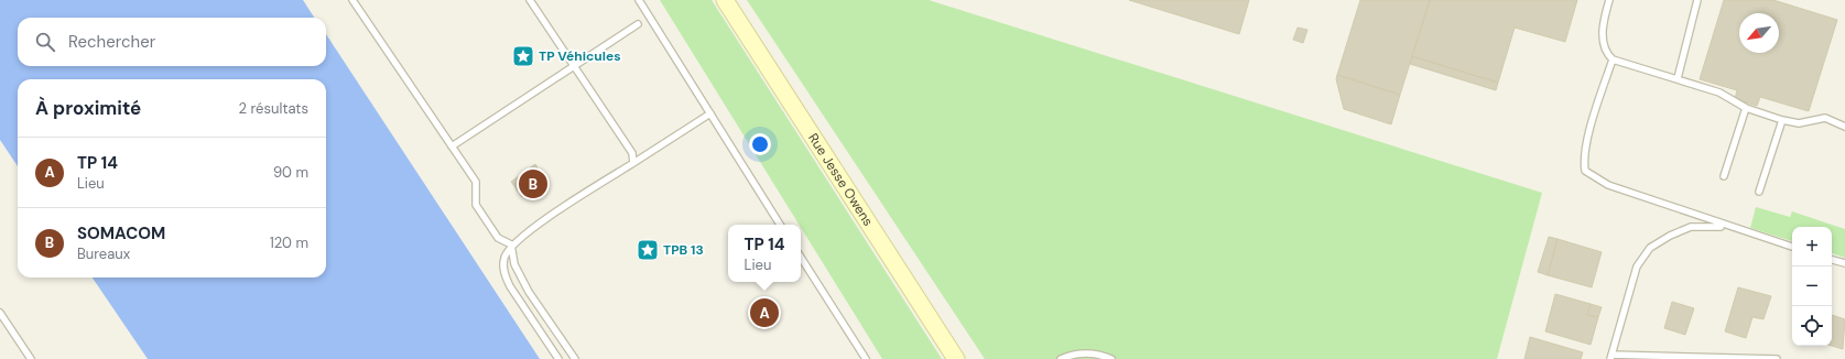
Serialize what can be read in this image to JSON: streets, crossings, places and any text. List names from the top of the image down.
{
  "streets": {
    "main road": ["Rue Jesse Owens"]
  },
  "places": {
    "place": ["TP Véhicules", "TPB 13"]
  },
  "north": "bottom left",
  "page": {
    "search": "Rechercher",
    "heading": ["À proximité", "2 résultats"],
    "list": [
      {
        "mark": "A",
        "name": "TP 14",
        "note": "Lieu",
        "value": "90 m"
      },
      {
        "mark": "B",
        "name": "SOMACOM",
        "note": "Bureaux",
        "value": "120 m"
      }
    ],
    "pins": ["B", "A"],
    "popup": ["TP 14", "Lieu"],
    "map_buttons": ["+", "−"]
  }
}
